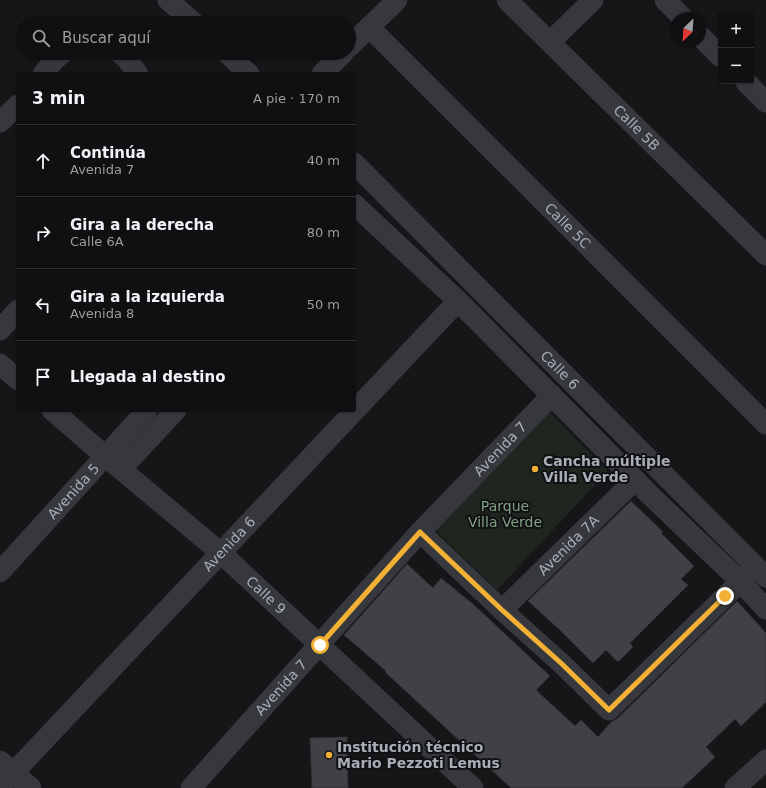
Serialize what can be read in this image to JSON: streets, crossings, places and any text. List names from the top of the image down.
{
  "streets": {
    "street": [
      "Calle 5B",
      "Calle 5C",
      "Calle 6",
      "Avenida 7",
      "Avenida 5",
      "Avenida 6",
      "Avenida 7A",
      "Calle 9"
    ]
  },
  "crossings": [
    ["Calle 6", "Avenida 7"],
    ["Calle 6", "Avenida 6"],
    ["Calle 6", "Avenida 7A"],
    ["Avenida 7", "Calle 9"],
    ["Avenida 5", "Calle 9"],
    ["Avenida 6", "Calle 9"]
  ],
  "parks": ["Parque Villa Verde"],
  "places": ["Cancha múltiple Villa Verde", "Institución técnico Mario Pezzoti Lemus"],
  "north": "bottom left",
  "page": {
    "map_buttons": ["+", "−"],
    "search": "Buscar aquí",
    "heading": ["3 min", "A pie · 170 m"],
    "list": [
      ["Continúa", "Avenida 7", "40 m"],
      ["Gira a la derecha", "Calle 6A", "80 m"],
      ["Gira a la izquierda", "Avenida 8", "50 m"],
      "Llegada al destino"
    ]
  }
}
